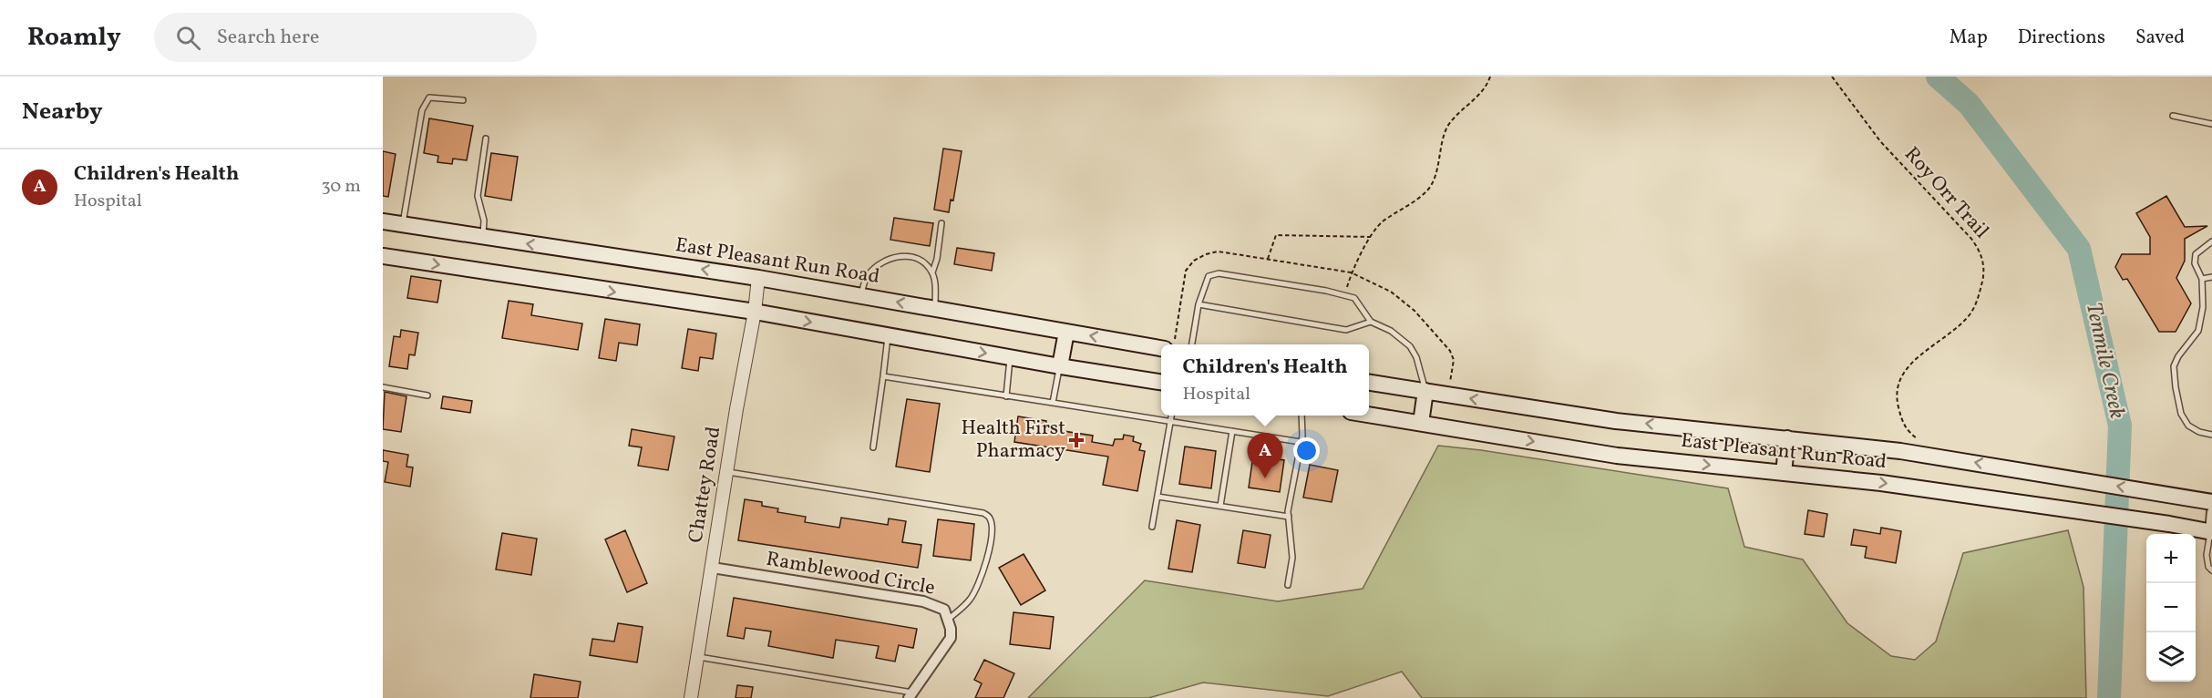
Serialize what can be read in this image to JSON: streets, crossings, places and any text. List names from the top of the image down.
{
  "streets": {
    "main road": ["East Pleasant Run Road"],
    "street": ["Chattey Road", "Ramblewood Circle"],
    "path": ["Roy Orr Trail"]
  },
  "crossings": [
    ["East Pleasant Run Road", "Chattey Road"],
    ["Chattey Road", "Ramblewood Circle"]
  ],
  "water": ["Tenmile Creek"],
  "places": {
    "health": ["Health First Pharmacy"]
  },
  "page": {
    "header": "Roamly",
    "search": "Search here",
    "nav": ["Map", "Directions", "Saved"],
    "heading": "Nearby",
    "list": [
      {
        "mark": "A",
        "name": "Children's Health",
        "note": "Hospital",
        "value": "30 m"
      }
    ],
    "popup": ["Children's Health", "Hospital"],
    "pins": "A",
    "map_buttons": ["+", "−"]
  }
}
